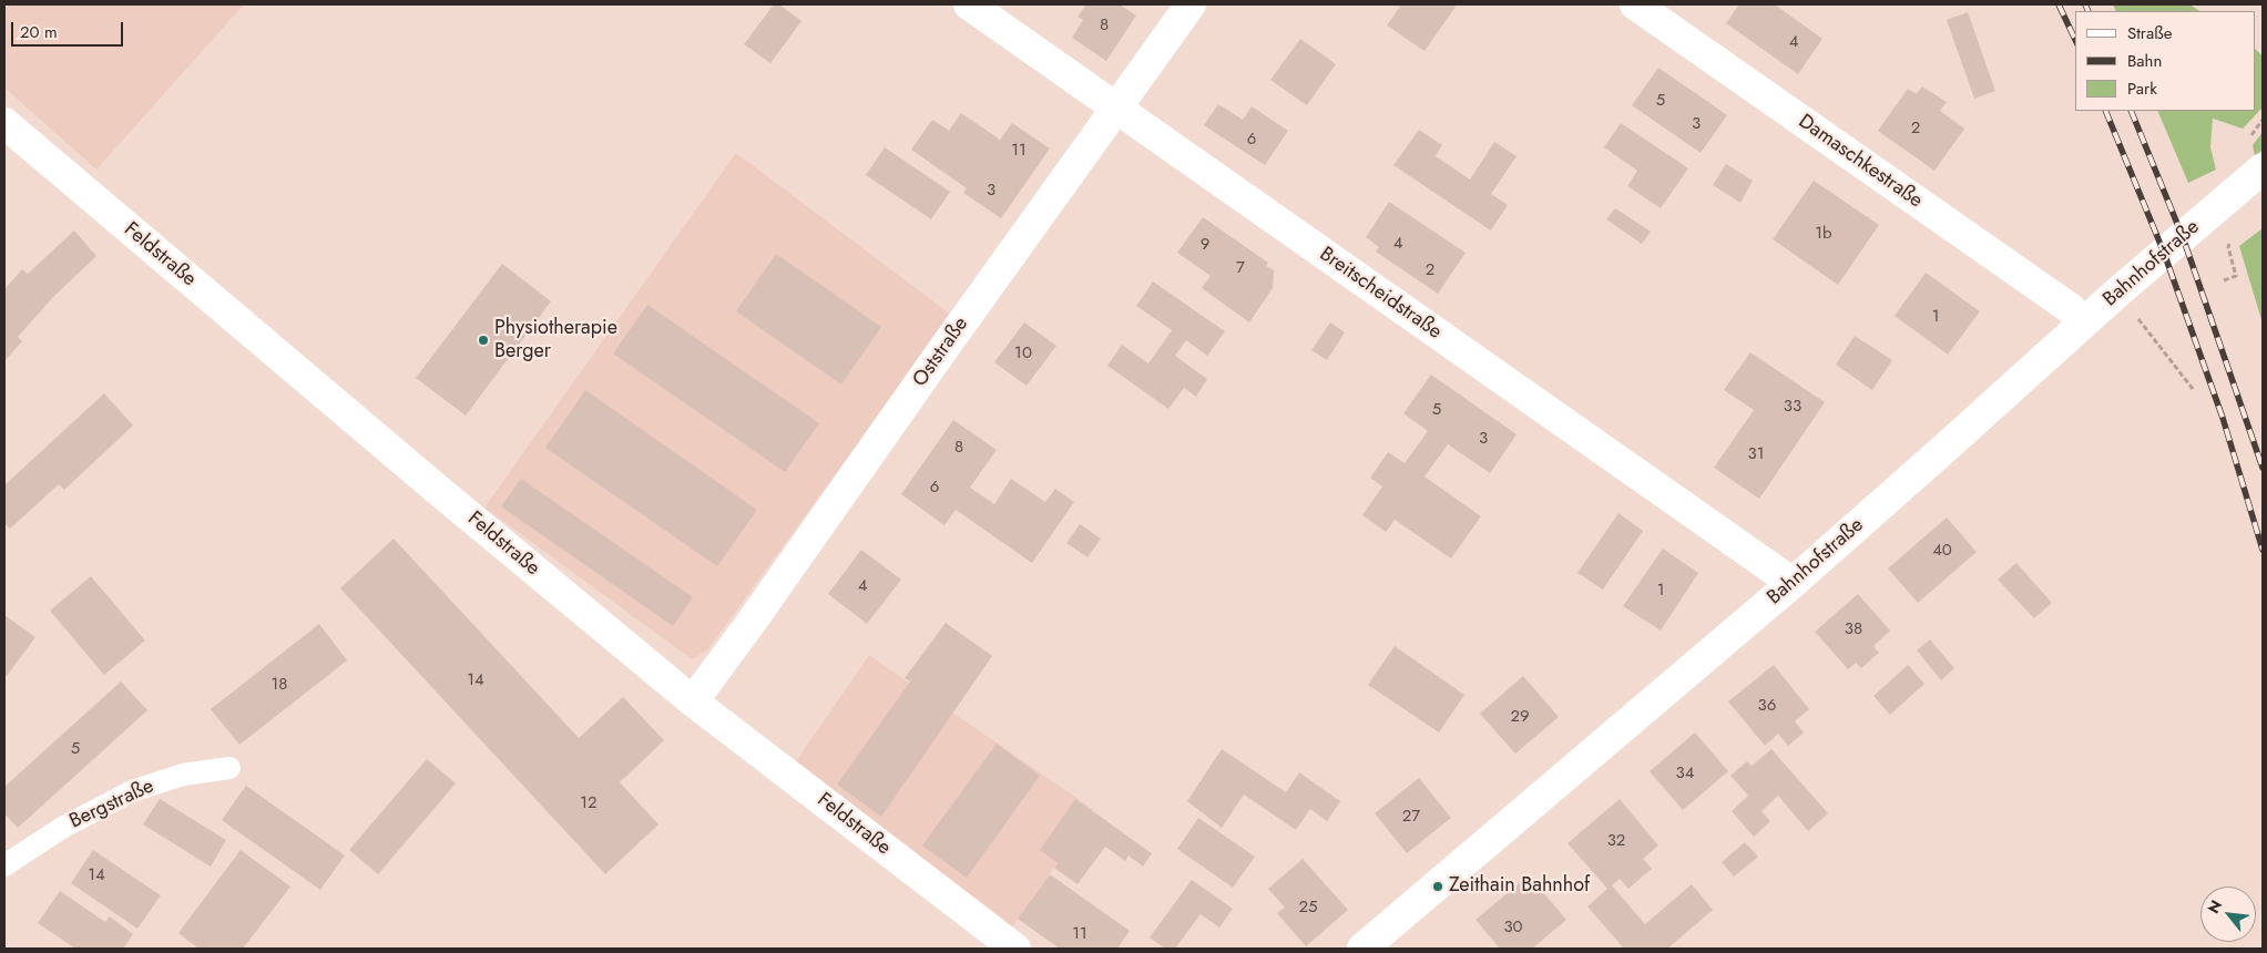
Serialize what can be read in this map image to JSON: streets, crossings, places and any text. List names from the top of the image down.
{
  "streets": {
    "street": [
      "Damaschkestraße",
      "Feldstraße",
      "Bahnhofstraße",
      "Breitscheidstraße",
      "Oststraße"
    ],
    "lane": ["Bergstraße"]
  },
  "crossings": [
    ["Damaschkestraße", "Bahnhofstraße"],
    ["Feldstraße", "Oststraße"],
    ["Bahnhofstraße", "Breitscheidstraße"],
    ["Breitscheidstraße", "Oststraße"]
  ],
  "places": ["Physiotherapie Berger", "Zeithain Bahnhof"],
  "house_numbers": [
    "8",
    "4",
    "5",
    "3",
    "2",
    "6",
    "11",
    "3",
    "1b",
    "4",
    "9",
    "7",
    "2",
    "1",
    "10",
    "33",
    "5",
    "3",
    "8",
    "31",
    "6",
    "40",
    "4",
    "1",
    "38",
    "14",
    "18",
    "36",
    "29",
    "5",
    "34",
    "12",
    "27",
    "32",
    "14",
    "25",
    "30",
    "11"
  ],
  "legend": ["Straße", "Bahn", "Park"],
  "scale_bar": "20 m",
  "north": "top left"
}
